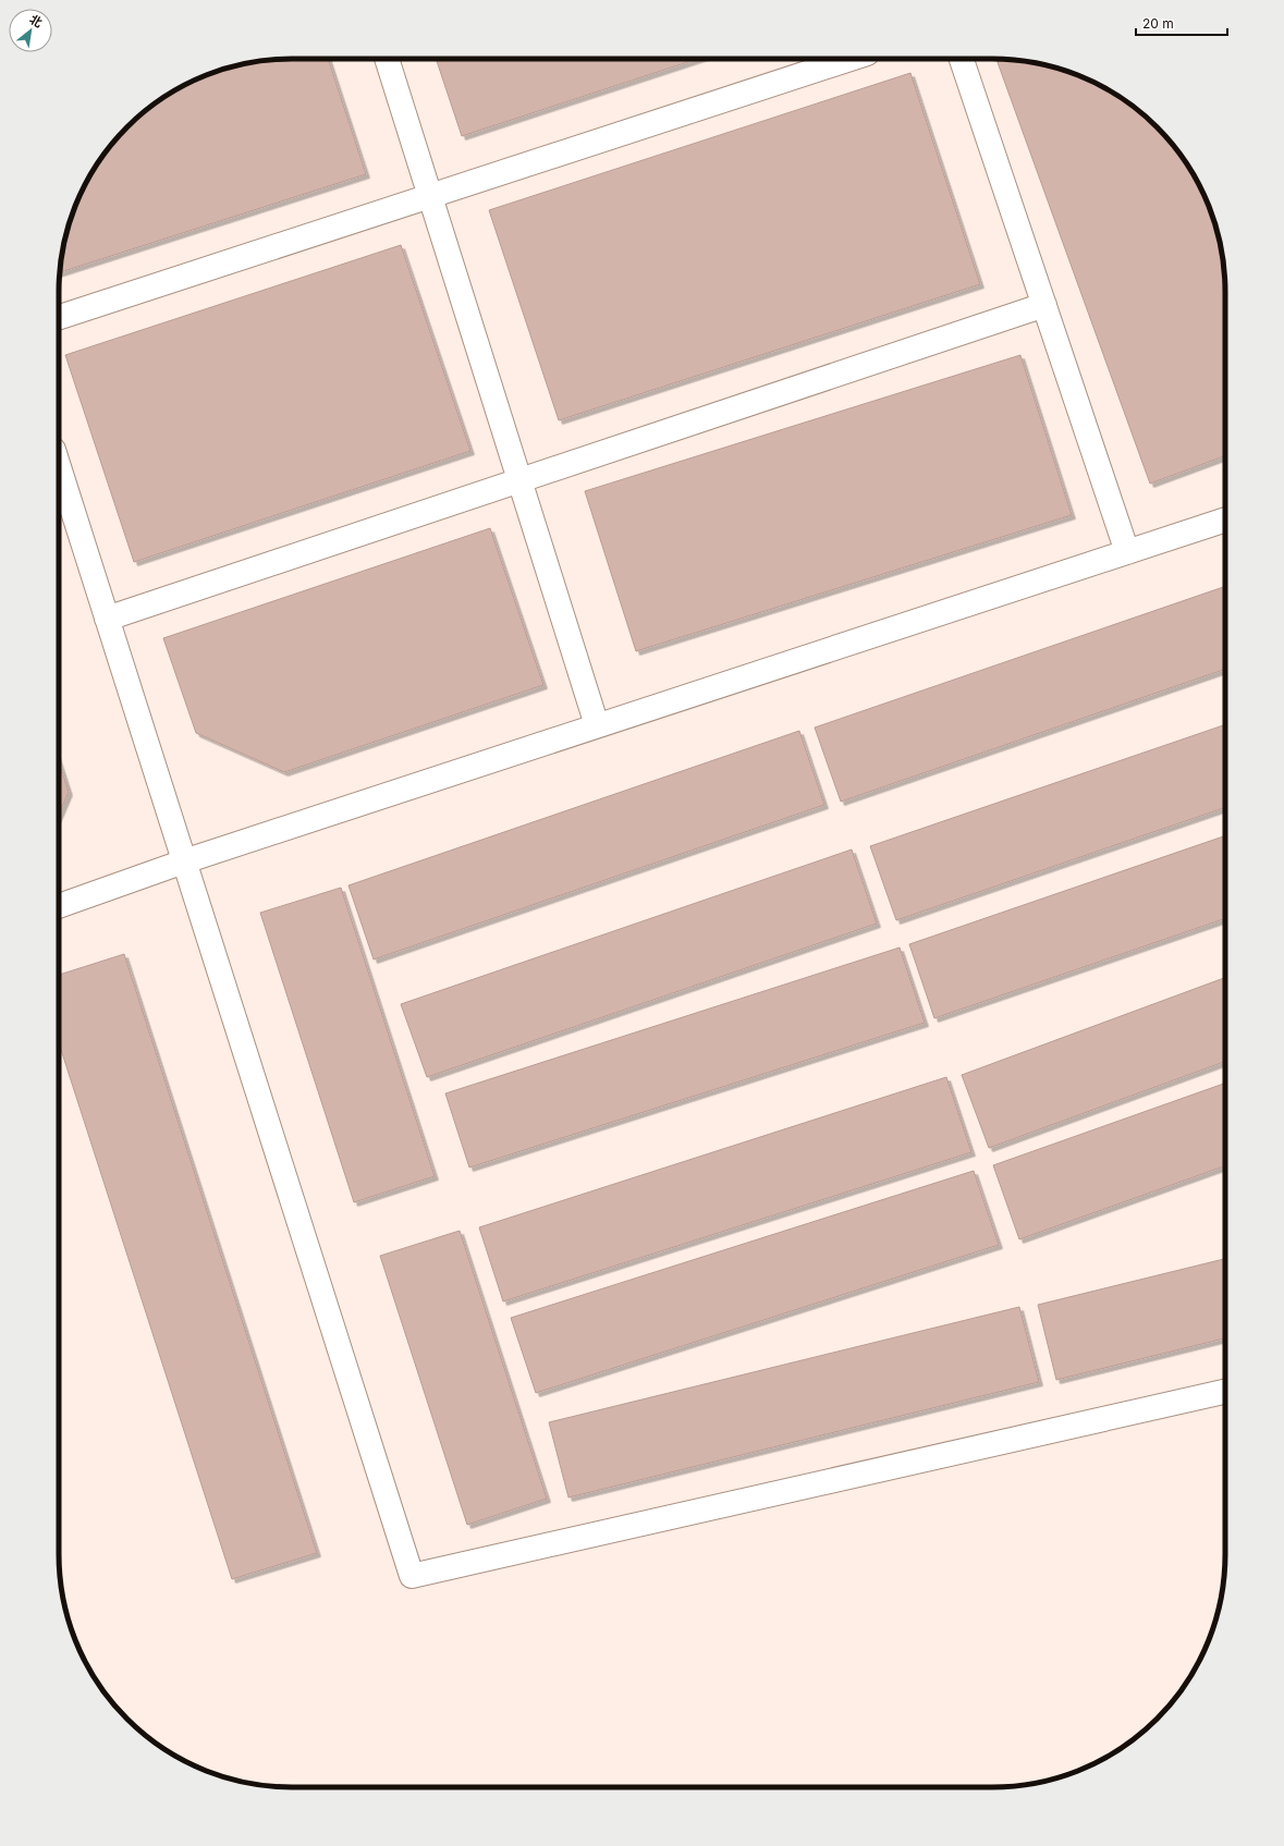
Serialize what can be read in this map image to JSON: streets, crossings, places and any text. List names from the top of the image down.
{
  "scale_bar": "20 m",
  "north": "top right"
}
